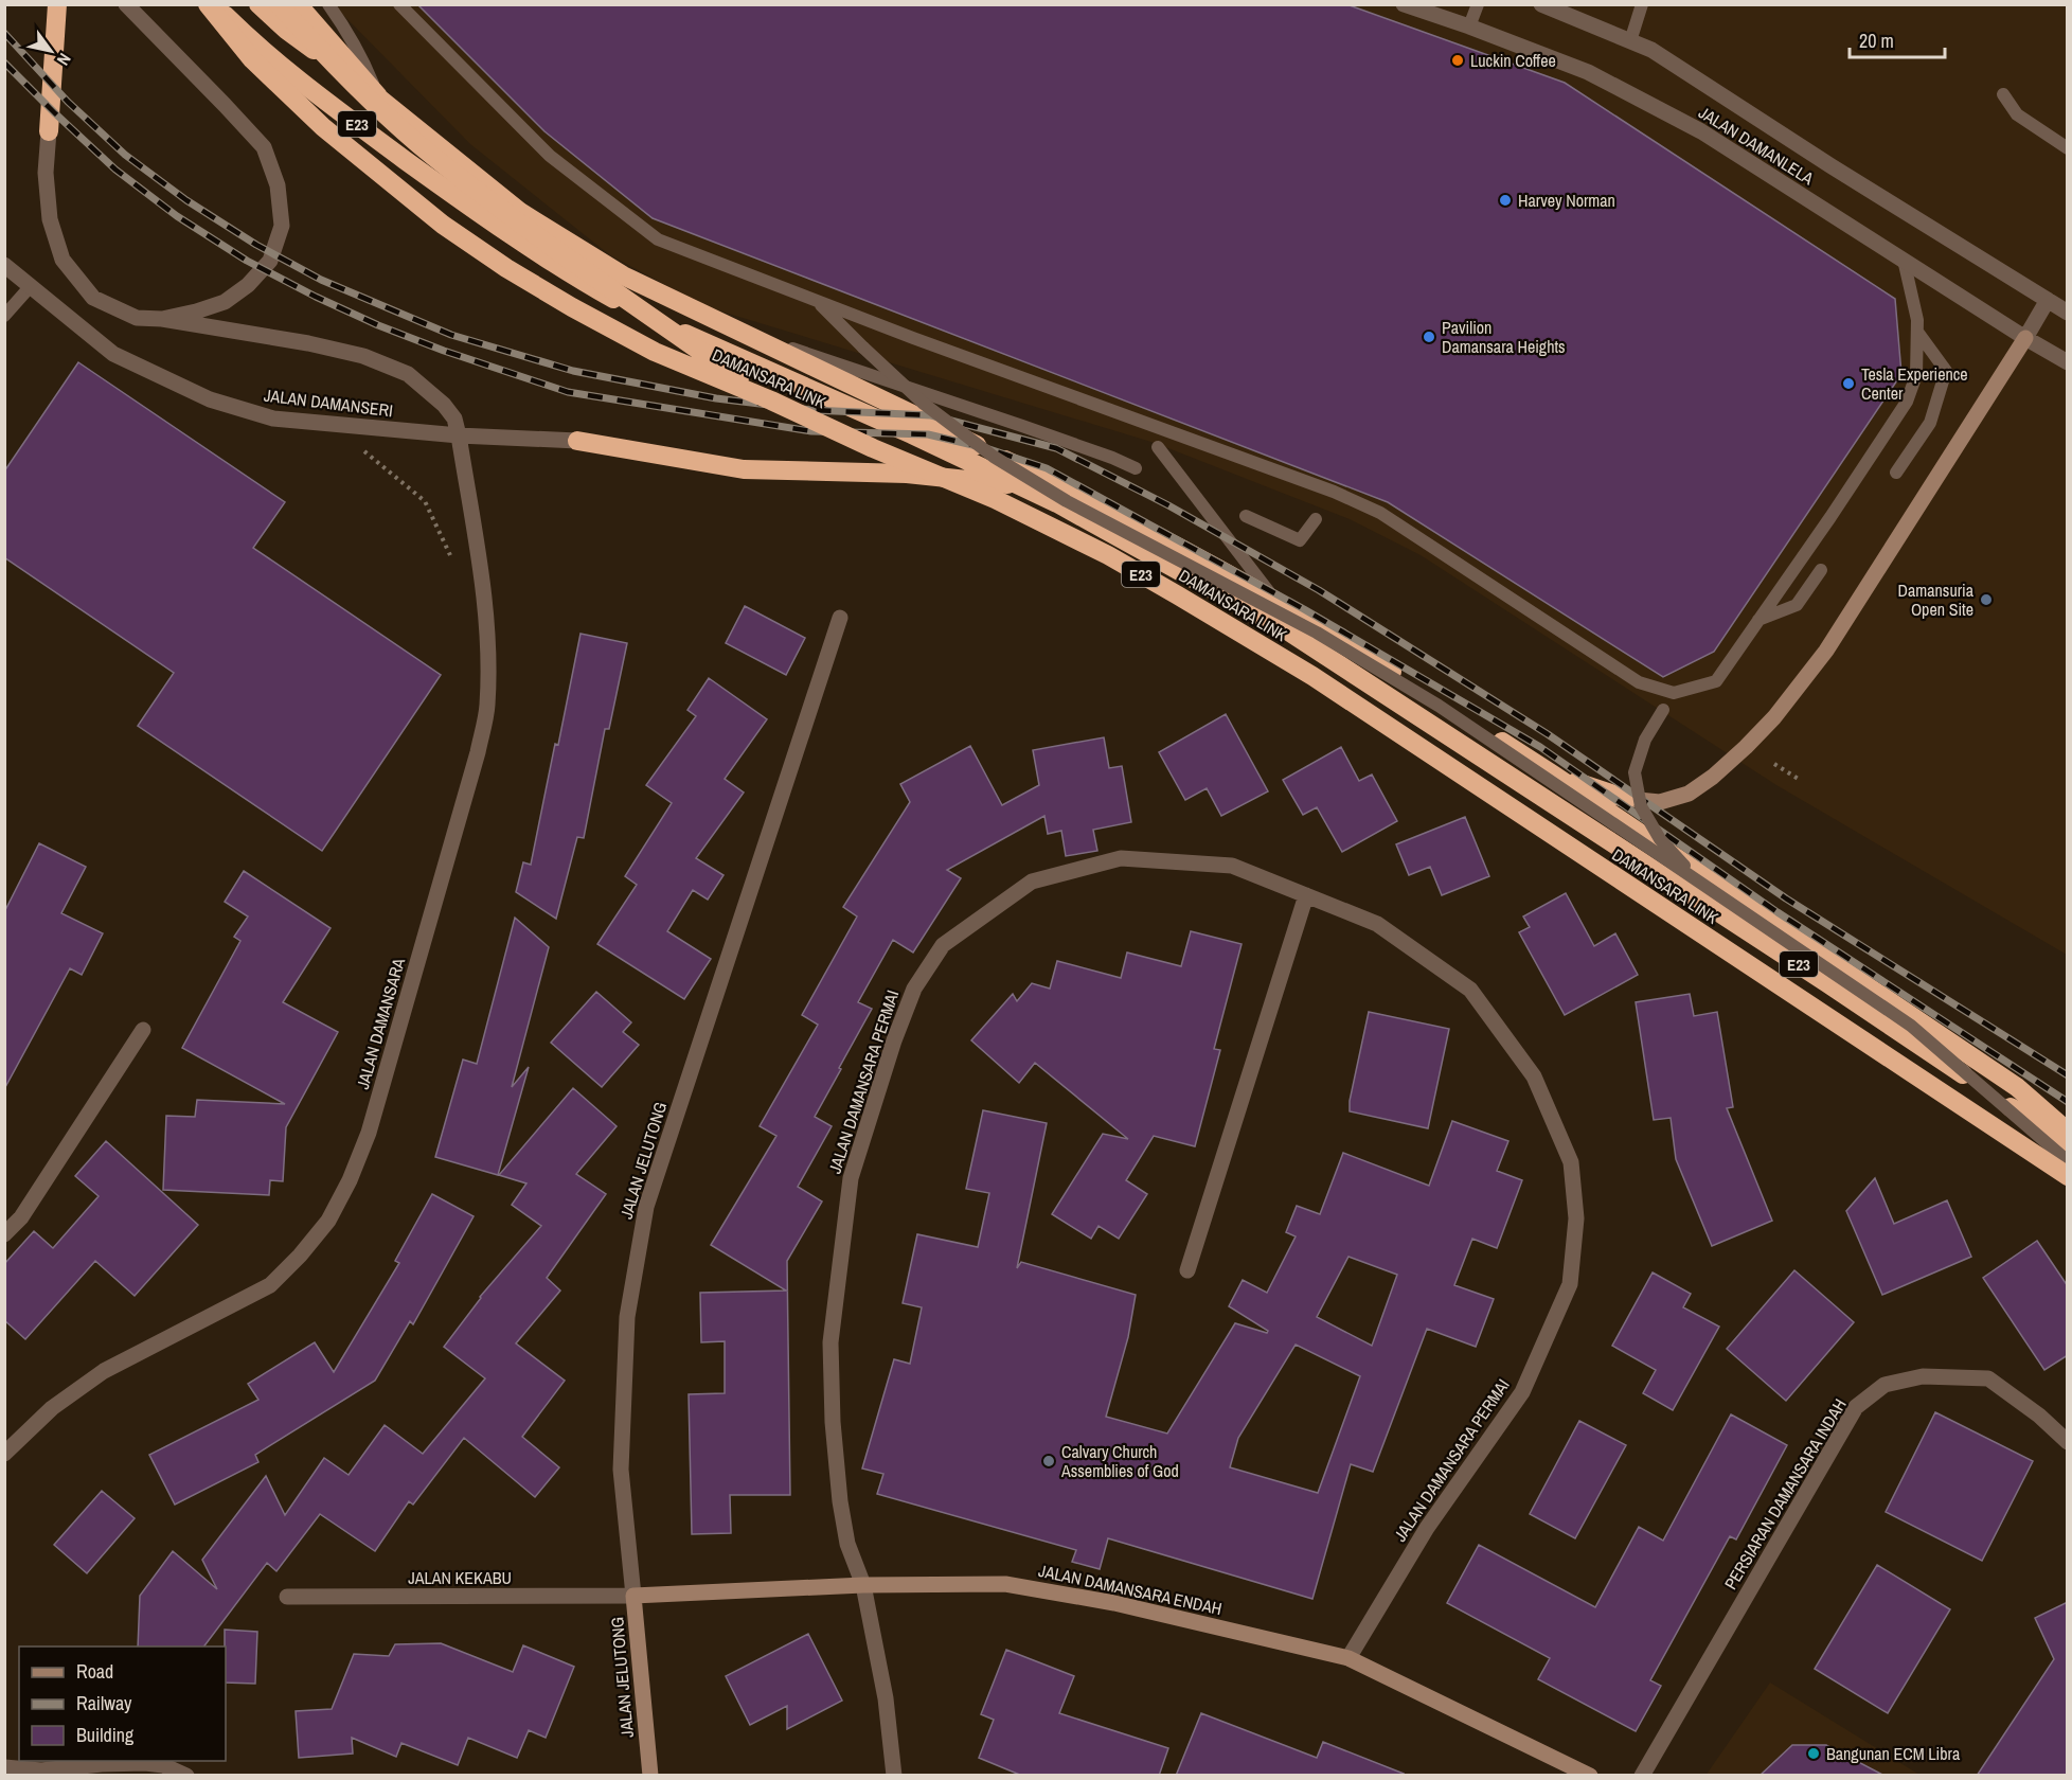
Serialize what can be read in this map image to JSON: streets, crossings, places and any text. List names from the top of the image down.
{
  "streets": {
    "highway": ["E23", "DAMANSARA LINK"],
    "street": [
      "JALAN DAMANLELA",
      "JALAN DAMANSERI",
      "JALAN DAMANSARA",
      "JALAN DAMANSARA PERMAI",
      "JALAN JELUTONG",
      "PERSIARAN DAMANSARA INDAH",
      "JALAN KEKABU",
      "JALAN DAMANSARA ENDAH"
    ]
  },
  "crossings": [
    ["JALAN DAMANSERI", "JALAN DAMANSARA"],
    ["JALAN DAMANSARA PERMAI", "JALAN DAMANSARA ENDAH"],
    ["JALAN JELUTONG", "JALAN KEKABU"],
    ["JALAN JELUTONG", "JALAN DAMANSARA ENDAH"],
    ["JALAN KEKABU", "JALAN DAMANSARA ENDAH"]
  ],
  "places": [
    "Luckin Coffee",
    "Harvey Norman",
    "Pavilion Damansara Heights",
    "Tesla Experience Center",
    "Damansuria Open Site",
    "Calvary Church Assemblies of God",
    "Bangunan ECM Libra"
  ],
  "legend": ["Road", "Railway", "Building"],
  "scale_bar": "20 m",
  "north": "bottom right"
}
